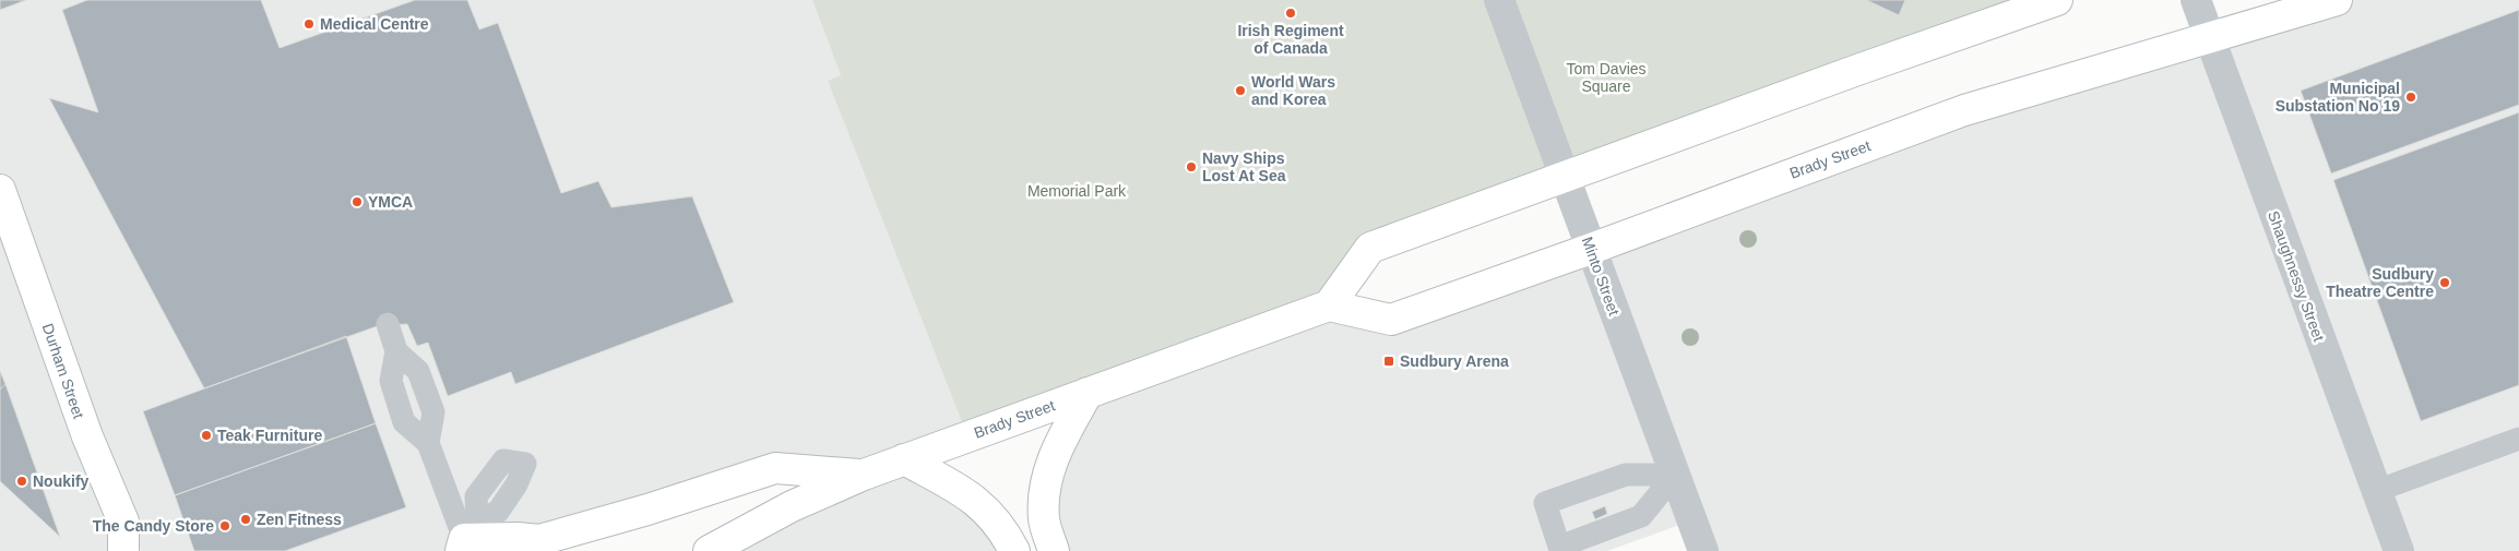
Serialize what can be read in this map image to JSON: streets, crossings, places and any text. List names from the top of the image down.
{
  "streets": {
    "main road": ["Brady Street", "Durham Street"],
    "street": ["Minto Street", "Shaughnessy Street"]
  },
  "crossings": [
    ["Brady Street", "Minto Street"],
    ["Brady Street", "Shaughnessy Street"]
  ],
  "parks": ["Tom Davies Square", "Memorial Park"],
  "places": {
    "other": [
      "Irish Regiment of Canada",
      "Medical Centre",
      "World Wars and Korea",
      "Municipal Substation No 19",
      "Navy Ships Lost At Sea",
      "YMCA",
      "Sudbury Theatre Centre",
      "Teak Furniture",
      "Noukify",
      "Zen Fitness",
      "The Candy Store"
    ],
    "transit": ["Sudbury Arena"]
  }
}
